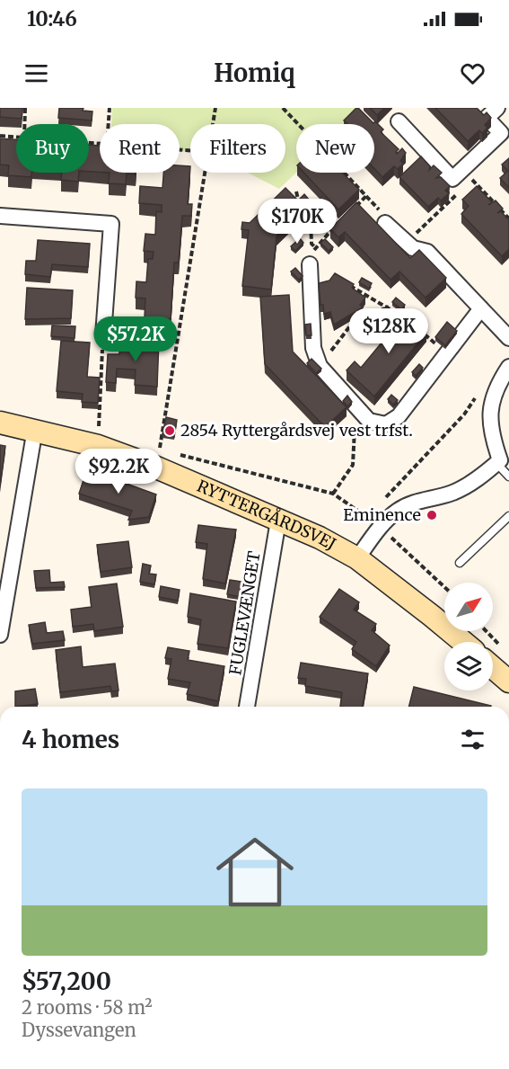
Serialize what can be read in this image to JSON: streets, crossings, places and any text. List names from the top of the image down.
{
  "streets": {
    "street": ["RYTTERGÅRDSVEJ", "FUGLEVÆNGET"]
  },
  "crossings": [
    ["RYTTERGÅRDSVEJ", "FUGLEVÆNGET"]
  ],
  "places": ["2854 Ryttergårdsvej vest trfst.", "Eminence"],
  "north": "top right",
  "page": {
    "status": "10:46",
    "header": "Homiq",
    "chip": [
      "Buy",
      "Rent",
      "Filters",
      "New"
    ],
    "price": [
      "$170K",
      "$128K",
      "$57.2K",
      "$92.2K"
    ],
    "heading": "4 homes",
    "list": [
      {
        "name": "$57,200",
        "note": "2 rooms · 58 m² · Dyssevangen"
      }
    ]
  }
}
